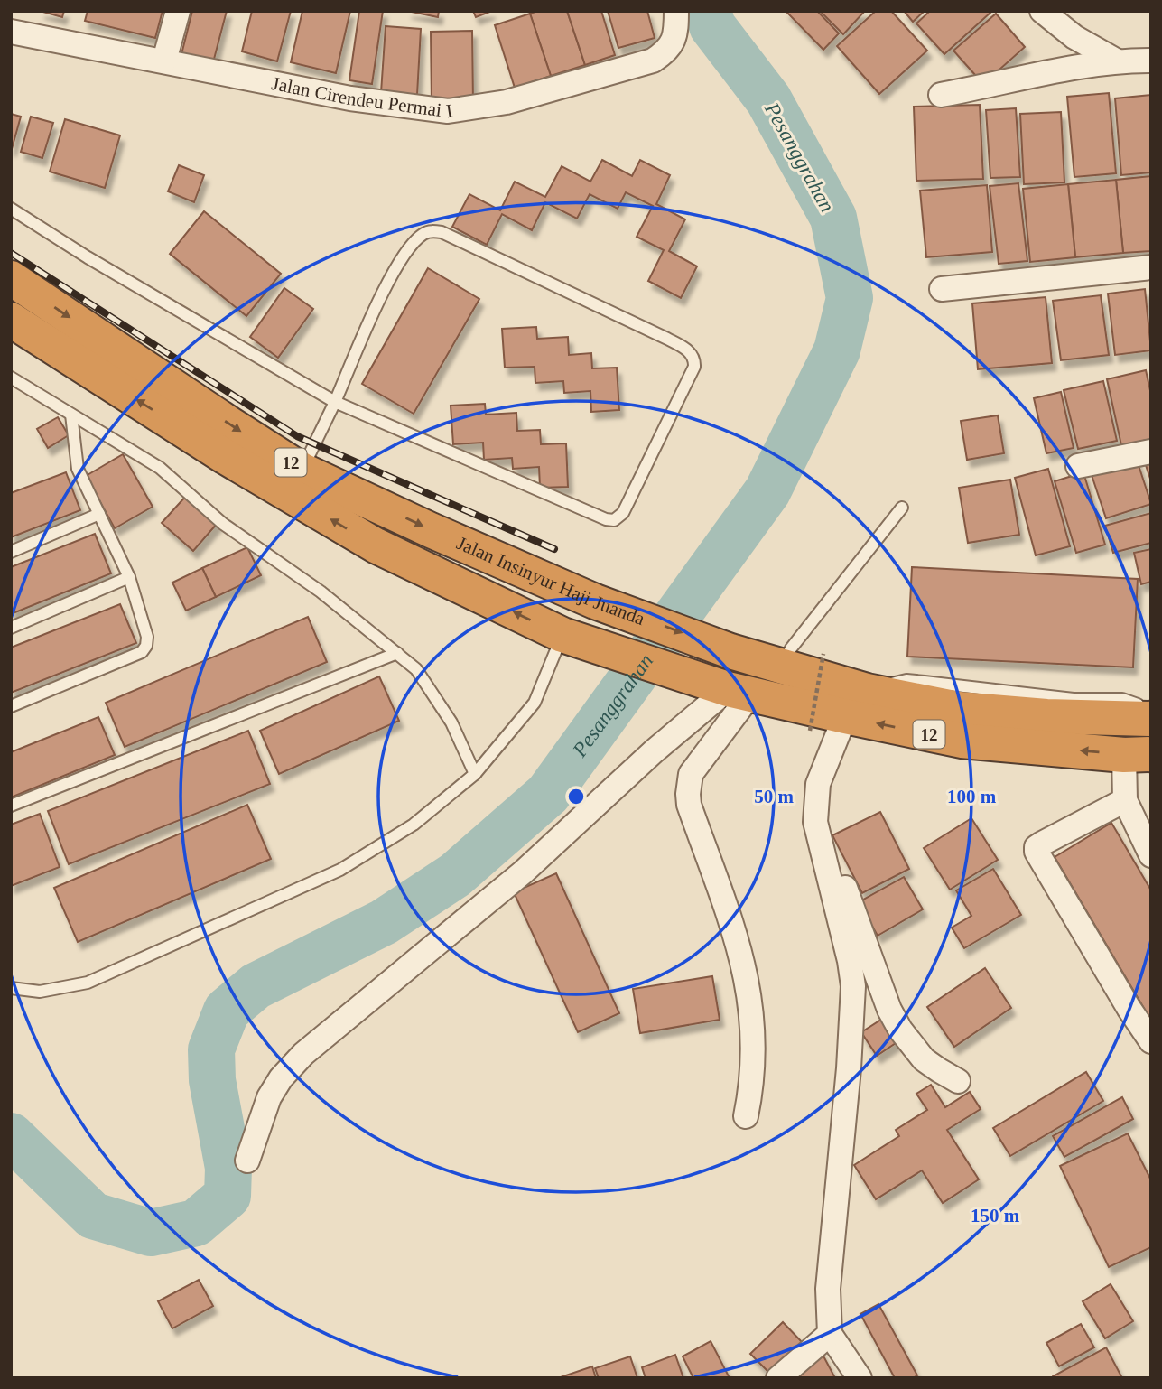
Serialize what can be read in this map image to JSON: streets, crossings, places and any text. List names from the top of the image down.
{
  "streets": {
    "highway": ["12", "Jalan Insinyur Haji Juanda"],
    "street": ["Jalan Cirendeu Permai I"]
  },
  "water": ["Pesanggrahan"],
  "rings": ["50 m", "100 m", "150 m"]
}
